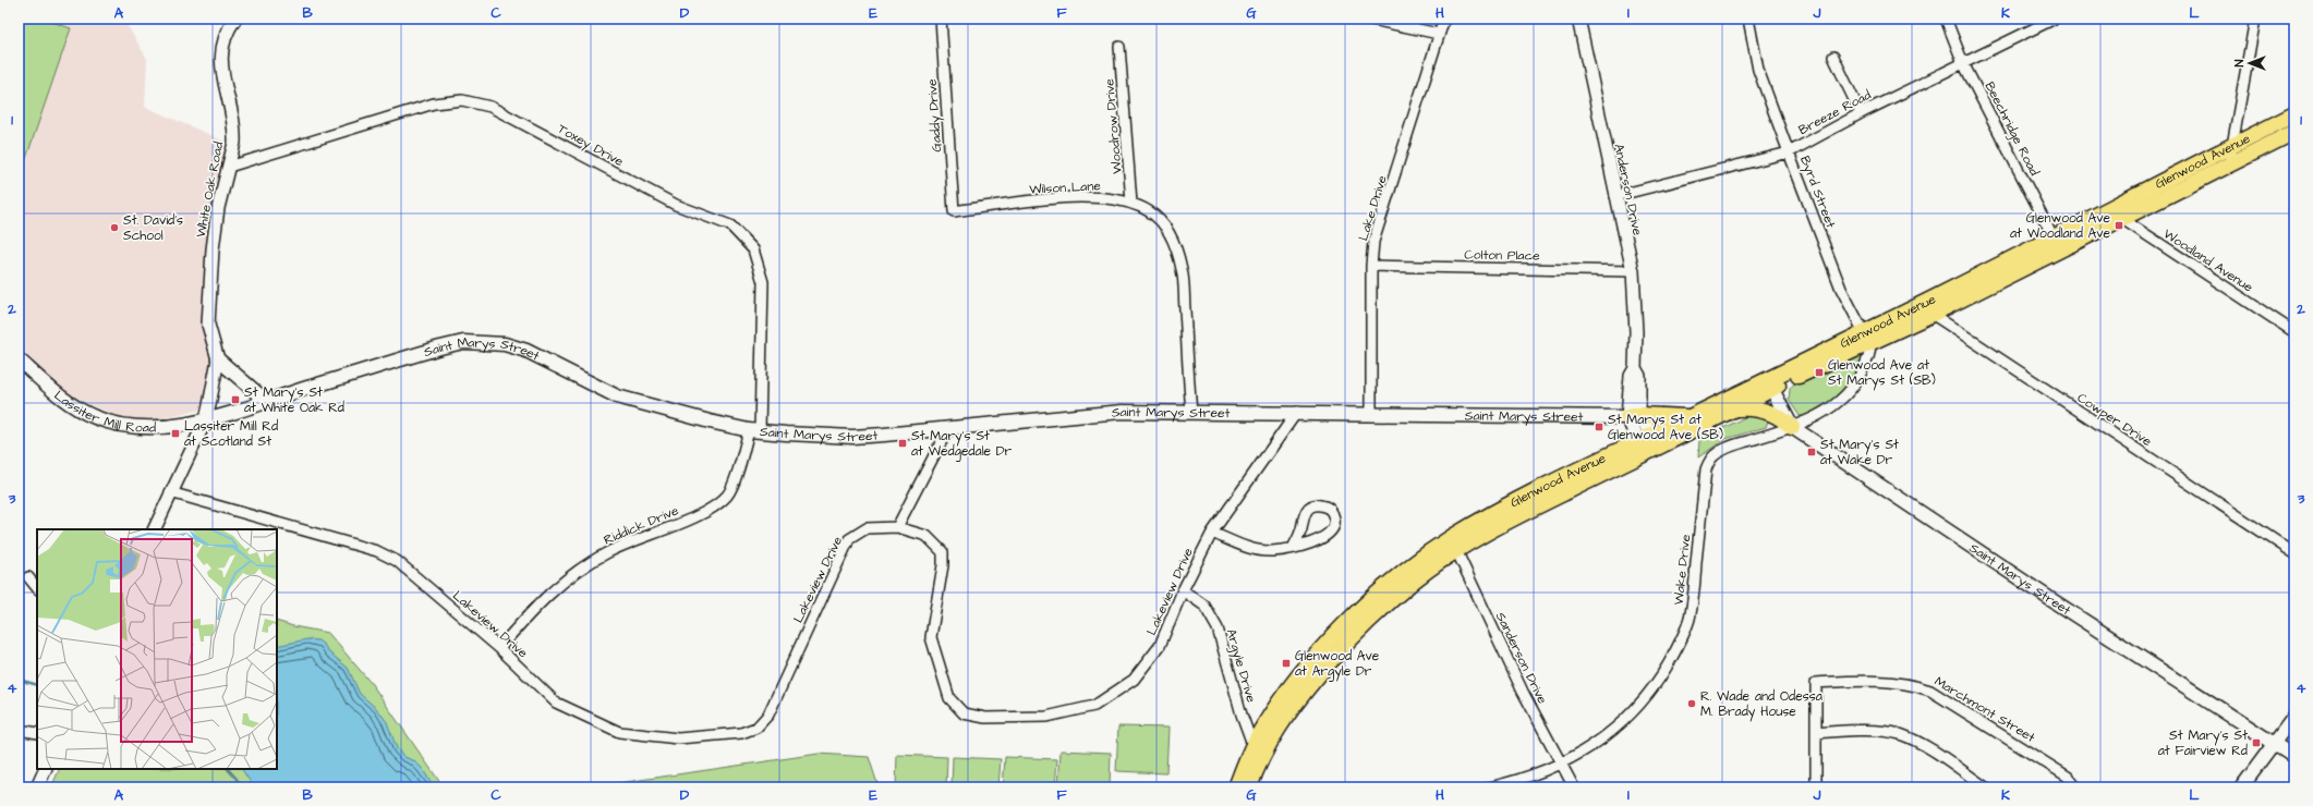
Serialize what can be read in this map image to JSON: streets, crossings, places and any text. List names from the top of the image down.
{
  "streets": {
    "main road": ["Glenwood Avenue", "Saint Marys Street", "Lassiter Mill Road"],
    "street": [
      "Breeze Road",
      "Gaddy Drive",
      "Woodrow Drive",
      "Beechridge Road",
      "Toxey Drive",
      "Wilson Lane",
      "White Oak Road",
      "Anderson Drive",
      "Byrd Street",
      "Lake Drive",
      "Colton Place",
      "Woodland Avenue",
      "Cowper Drive",
      "Riddick Drive",
      "Wake Drive",
      "Lakeview Drive",
      "Sanderson Drive",
      "Argyle Drive",
      "Marchmont Street"
    ]
  },
  "crossings": [
    ["Breeze Road", "Beechridge Road"],
    ["Breeze Road", "Anderson Drive"],
    ["Breeze Road", "Byrd Street"],
    ["Gaddy Drive", "Wilson Lane"],
    ["Woodrow Drive", "Wilson Lane"],
    ["Beechridge Road", "Glenwood Avenue"],
    ["Toxey Drive", "White Oak Road"],
    ["Toxey Drive", "Saint Marys Street"],
    ["Toxey Drive", "Riddick Drive"],
    ["Glenwood Avenue", "Byrd Street"],
    ["Glenwood Avenue", "Woodland Avenue"],
    ["Glenwood Avenue", "Saint Marys Street"],
    ["Glenwood Avenue", "Cowper Drive"],
    ["Glenwood Avenue", "Wake Drive"],
    ["Glenwood Avenue", "Sanderson Drive"],
    ["Glenwood Avenue", "Argyle Drive"],
    ["Wilson Lane", "Saint Marys Street"],
    ["Anderson Drive", "Colton Place"],
    ["Anderson Drive", "Saint Marys Street"],
    ["Byrd Street", "Wake Drive"],
    ["Lake Drive", "Colton Place"],
    ["Lake Drive", "Saint Marys Street"],
    ["Saint Marys Street", "Lassiter Mill Road"],
    ["Saint Marys Street", "Riddick Drive"],
    ["Saint Marys Street", "Wake Drive"],
    ["Saint Marys Street", "Lakeview Drive"],
    ["Riddick Drive", "Lakeview Drive"],
    ["Wake Drive", "Sanderson Drive"],
    ["Lakeview Drive", "Argyle Drive"]
  ],
  "places": {
    "transit": [
      "Glenwood Ave at Woodland Ave",
      "Glenwood Ave at St Marys St (SB)",
      "St Mary's St at White Oak Rd",
      "St Marys St at Glenwood Ave (SB)",
      "Lassiter Mill Rd at Scotland St",
      "St Mary's St at Wedgedale Dr",
      "St Mary's St at Wake Dr",
      "Glenwood Ave at Argyle Dr",
      "St Mary's St at Fairview Rd"
    ],
    "other": ["St. David's School", "R. Wade and Odessa M. Brady House"]
  },
  "north": "left",
  "grid": {
    "columns": [
      "A",
      "B",
      "C",
      "D",
      "E",
      "F",
      "G",
      "H",
      "I",
      "J",
      "K",
      "L"
    ],
    "rows": [
      "1",
      "2",
      "3",
      "4"
    ]
  }
}
